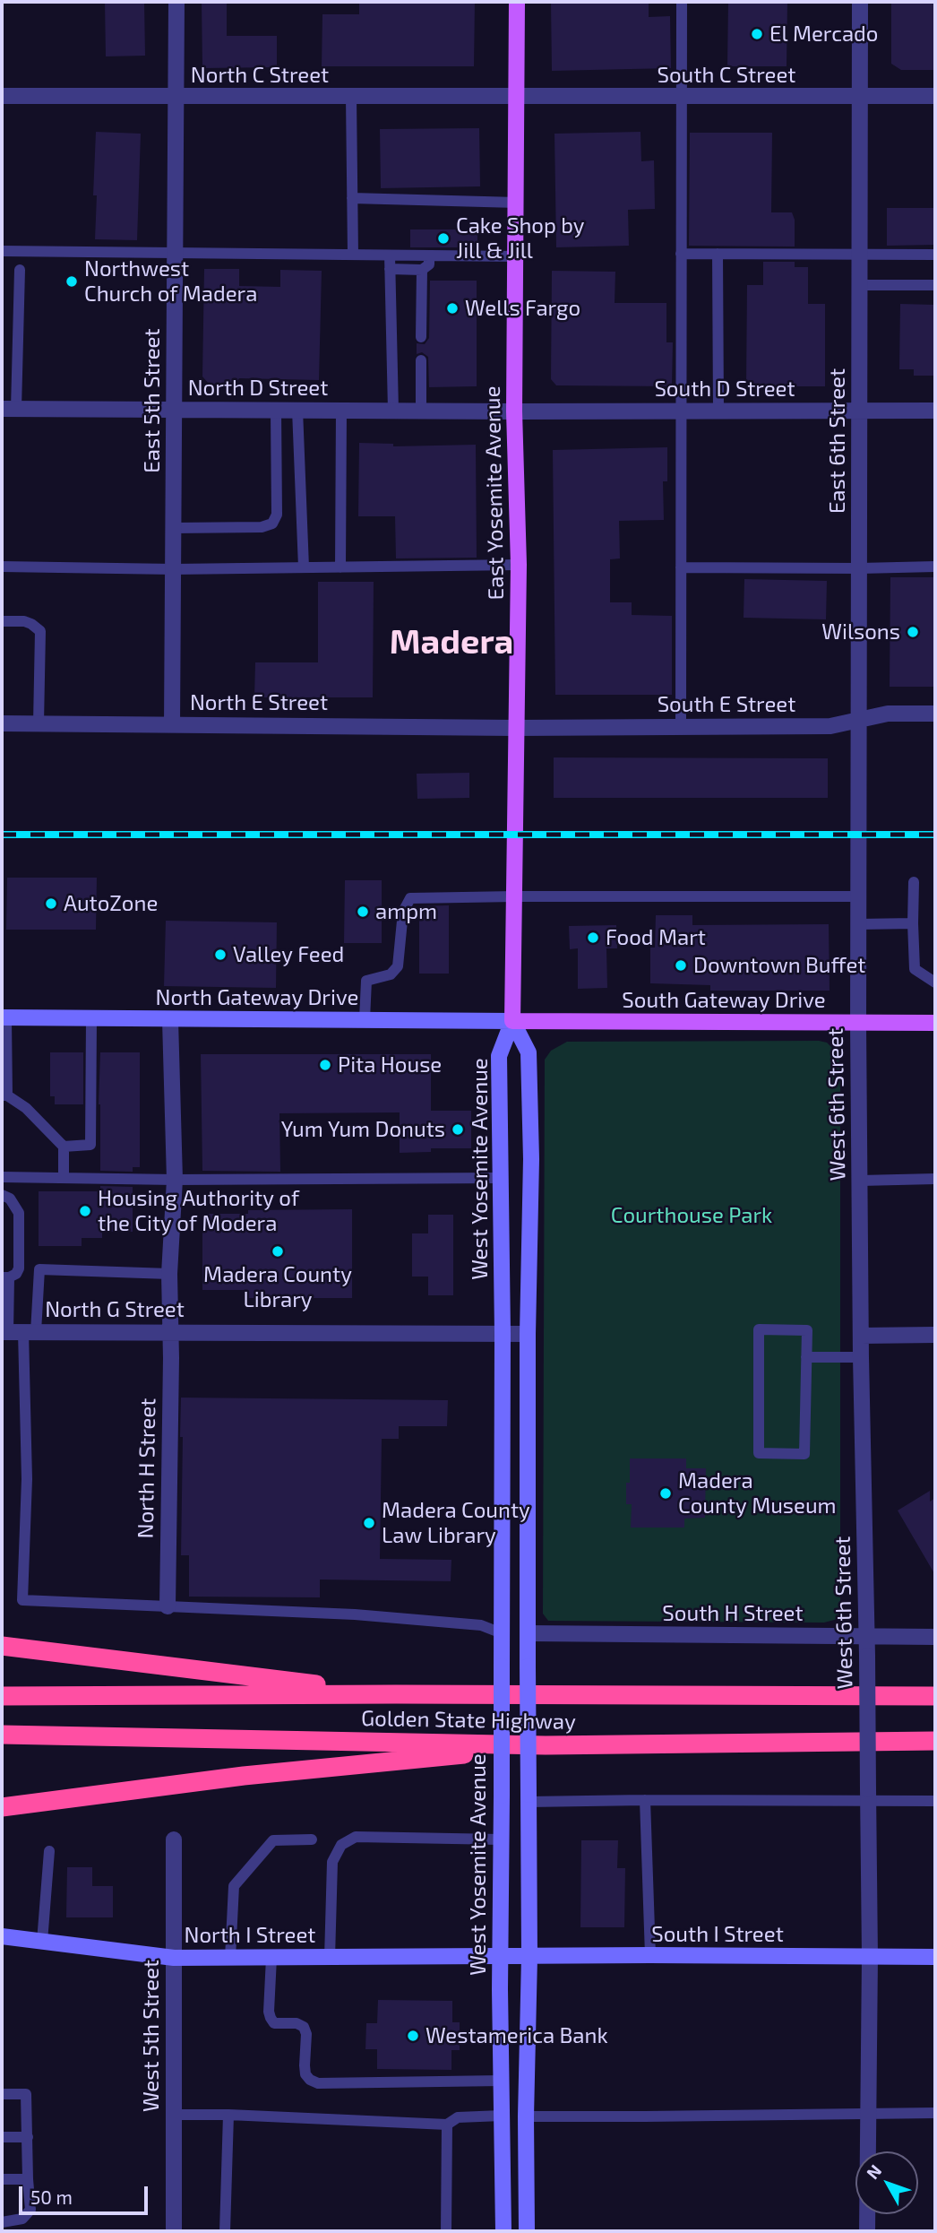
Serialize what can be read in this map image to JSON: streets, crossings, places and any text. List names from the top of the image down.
{
  "streets": {
    "highway": ["Golden State Highway"],
    "main road": [
      "East Yosemite Avenue",
      "North Gateway Drive",
      "South Gateway Drive",
      "West Yosemite Avenue",
      "South I Street",
      "North I Street"
    ],
    "street": [
      "North C Street",
      "South C Street",
      "North D Street",
      "South D Street",
      "East 5th Street",
      "East 6th Street",
      "North E Street",
      "South E Street",
      "West 6th Street",
      "North G Street",
      "North H Street",
      "South H Street",
      "West 5th Street"
    ]
  },
  "crossings": [
    ["North C Street", "South C Street"],
    ["North C Street", "East 5th Street"],
    ["North C Street", "East Yosemite Avenue"],
    ["South C Street", "East 6th Street"],
    ["South C Street", "East Yosemite Avenue"],
    ["North D Street", "South D Street"],
    ["North D Street", "East 5th Street"],
    ["North D Street", "East Yosemite Avenue"],
    ["South D Street", "East 6th Street"],
    ["South D Street", "East Yosemite Avenue"],
    ["East 5th Street", "North E Street"],
    ["East 6th Street", "South E Street"],
    ["East 6th Street", "West 6th Street"],
    ["East Yosemite Avenue", "North E Street"],
    ["East Yosemite Avenue", "South E Street"],
    ["East Yosemite Avenue", "North Gateway Drive"],
    ["East Yosemite Avenue", "South Gateway Drive"],
    ["East Yosemite Avenue", "West Yosemite Avenue"],
    ["North E Street", "South E Street"],
    ["North Gateway Drive", "South Gateway Drive"],
    ["North Gateway Drive", "West Yosemite Avenue"],
    ["South Gateway Drive", "West 6th Street"],
    ["South Gateway Drive", "West Yosemite Avenue"],
    ["West 6th Street", "South H Street"],
    ["West 6th Street", "South I Street"],
    ["West Yosemite Avenue", "North G Street"],
    ["West Yosemite Avenue", "South I Street"],
    ["West Yosemite Avenue", "North I Street"],
    ["North G Street", "North H Street"],
    ["South I Street", "North I Street"],
    ["North I Street", "West 5th Street"]
  ],
  "districts": ["Madera"],
  "parks": ["Courthouse Park"],
  "places": [
    "El Mercado",
    "Cake Shop by Jill & Jill",
    "Northwest Church of Madera",
    "Wells Fargo",
    "Wilsons",
    "AutoZone",
    "ampm",
    "Food Mart",
    "Valley Feed",
    "Downtown Buffet",
    "Pita House",
    "Yum Yum Donuts",
    "Housing Authority of the City of Modera",
    "Madera County Library",
    "Madera County Museum",
    "Madera County Law Library",
    "Westamerica Bank"
  ],
  "scale_bar": "50 m",
  "north": "top left"
}
